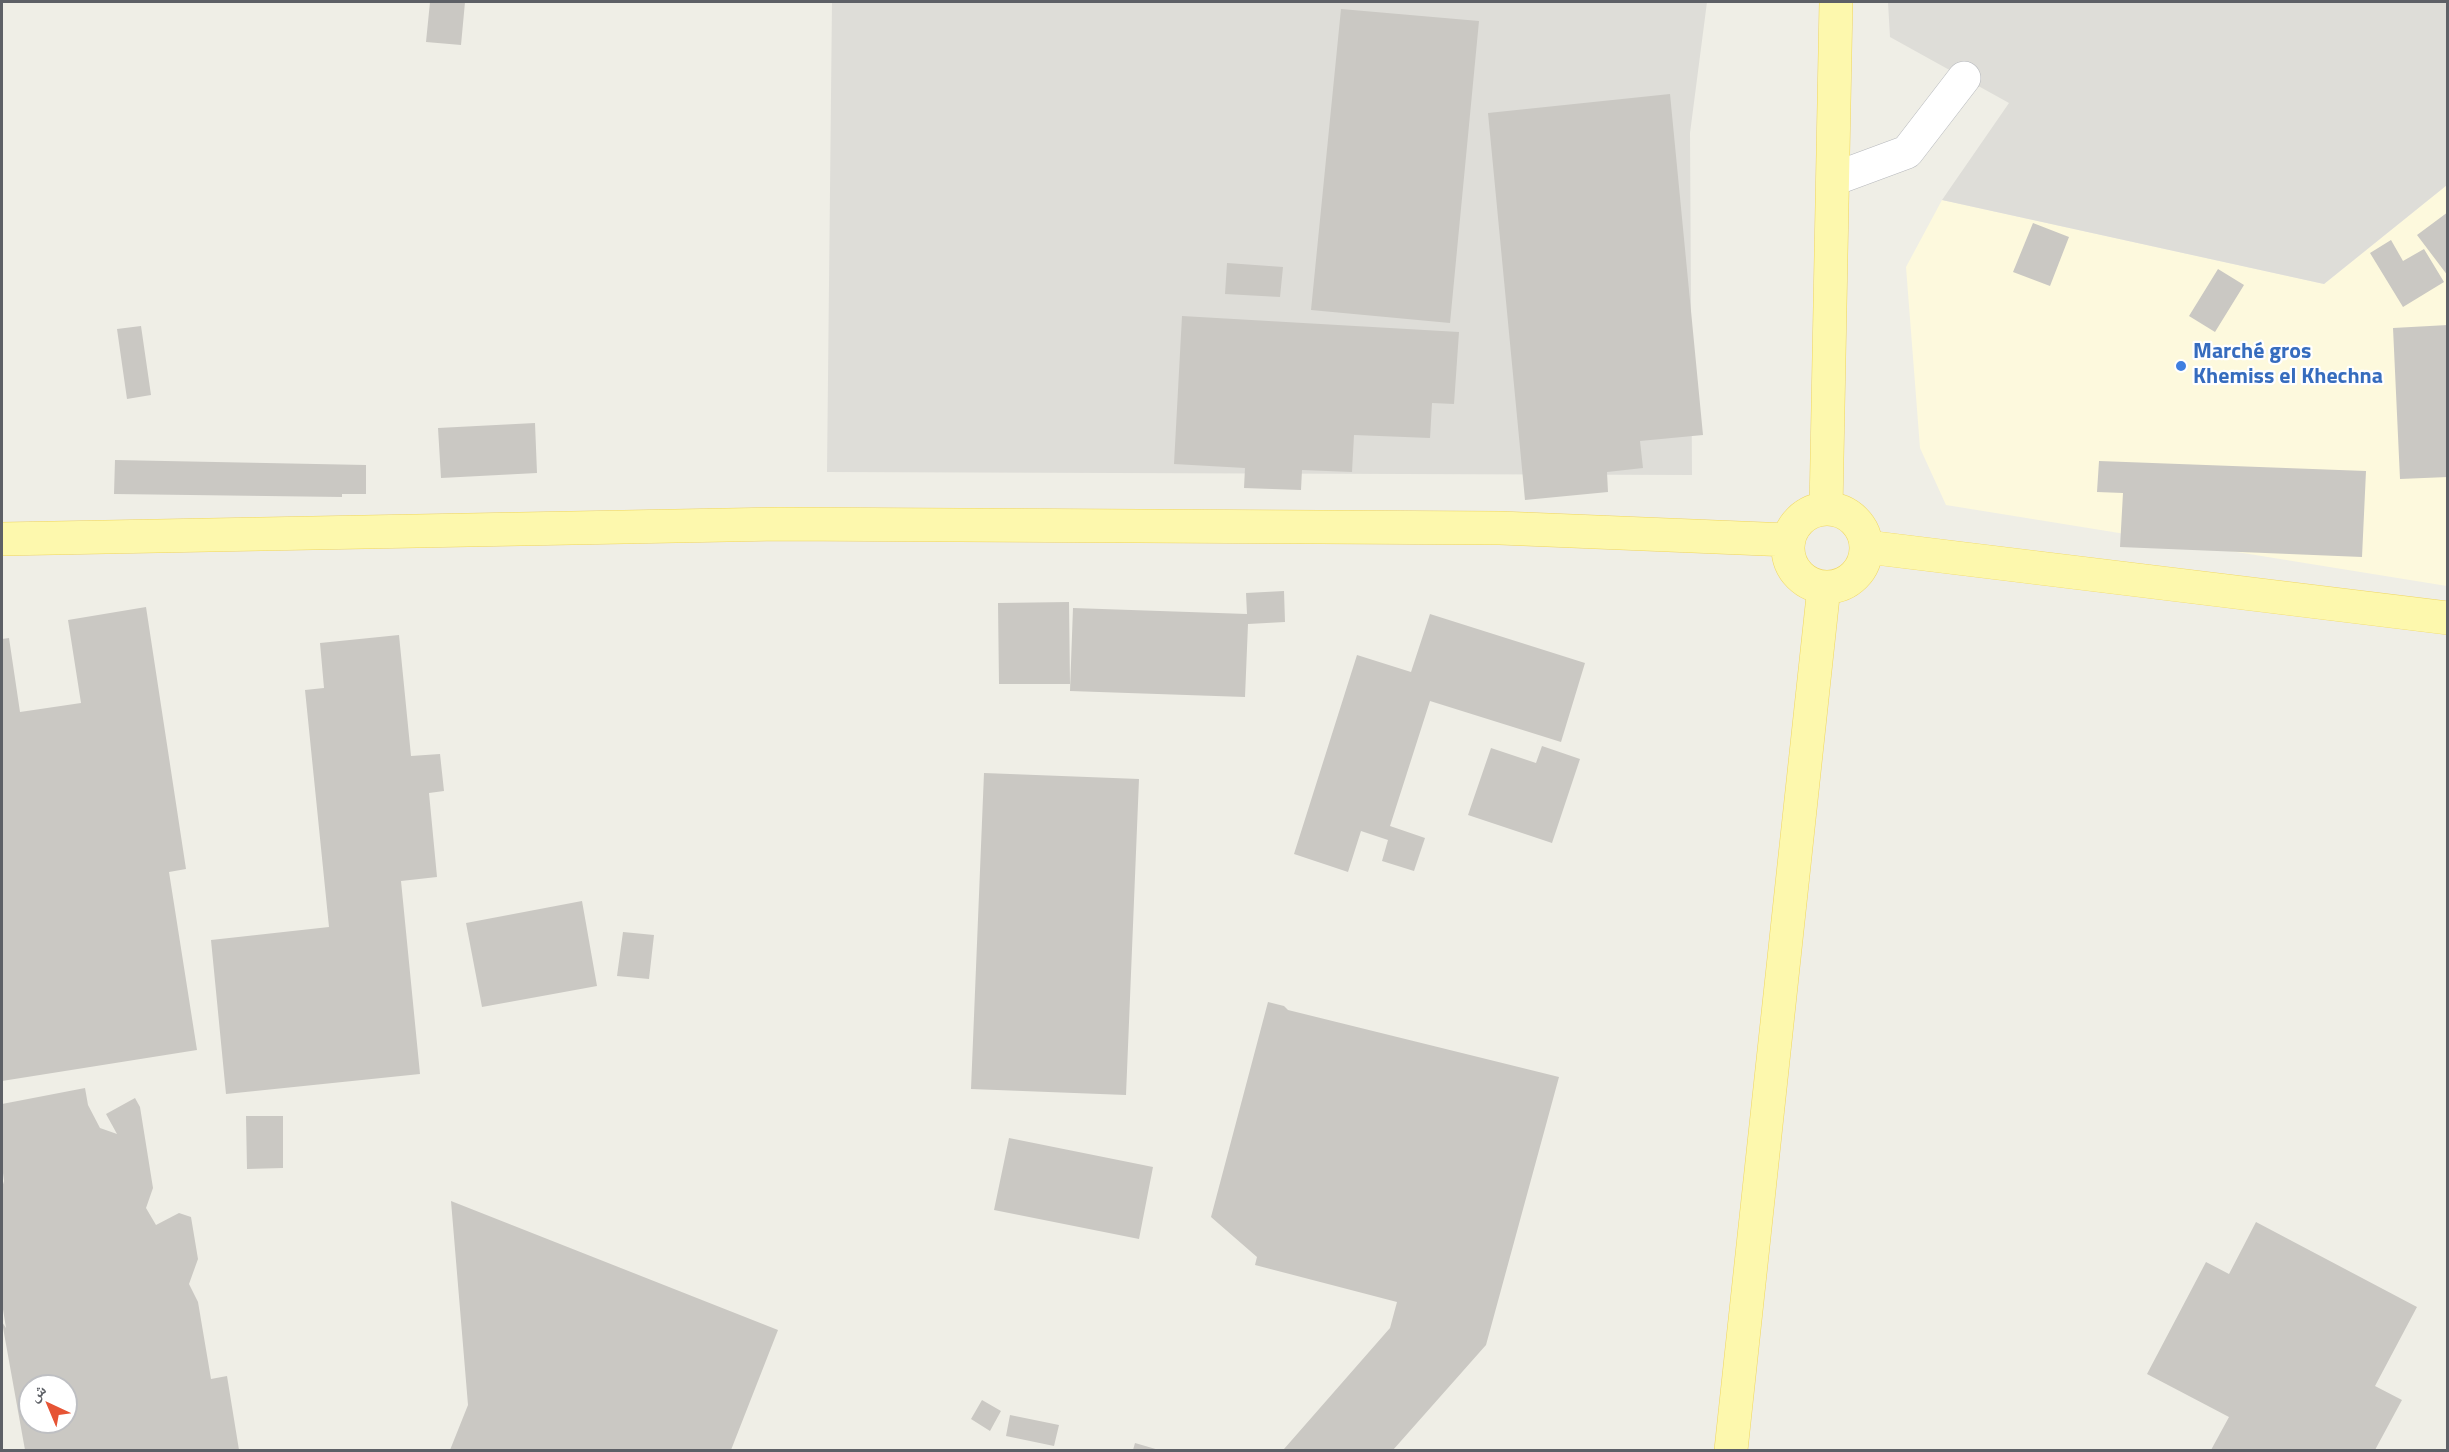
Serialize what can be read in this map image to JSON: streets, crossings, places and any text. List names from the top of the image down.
{
  "places": ["Marché gros Khemiss el Khechna"],
  "north": "top left"
}
